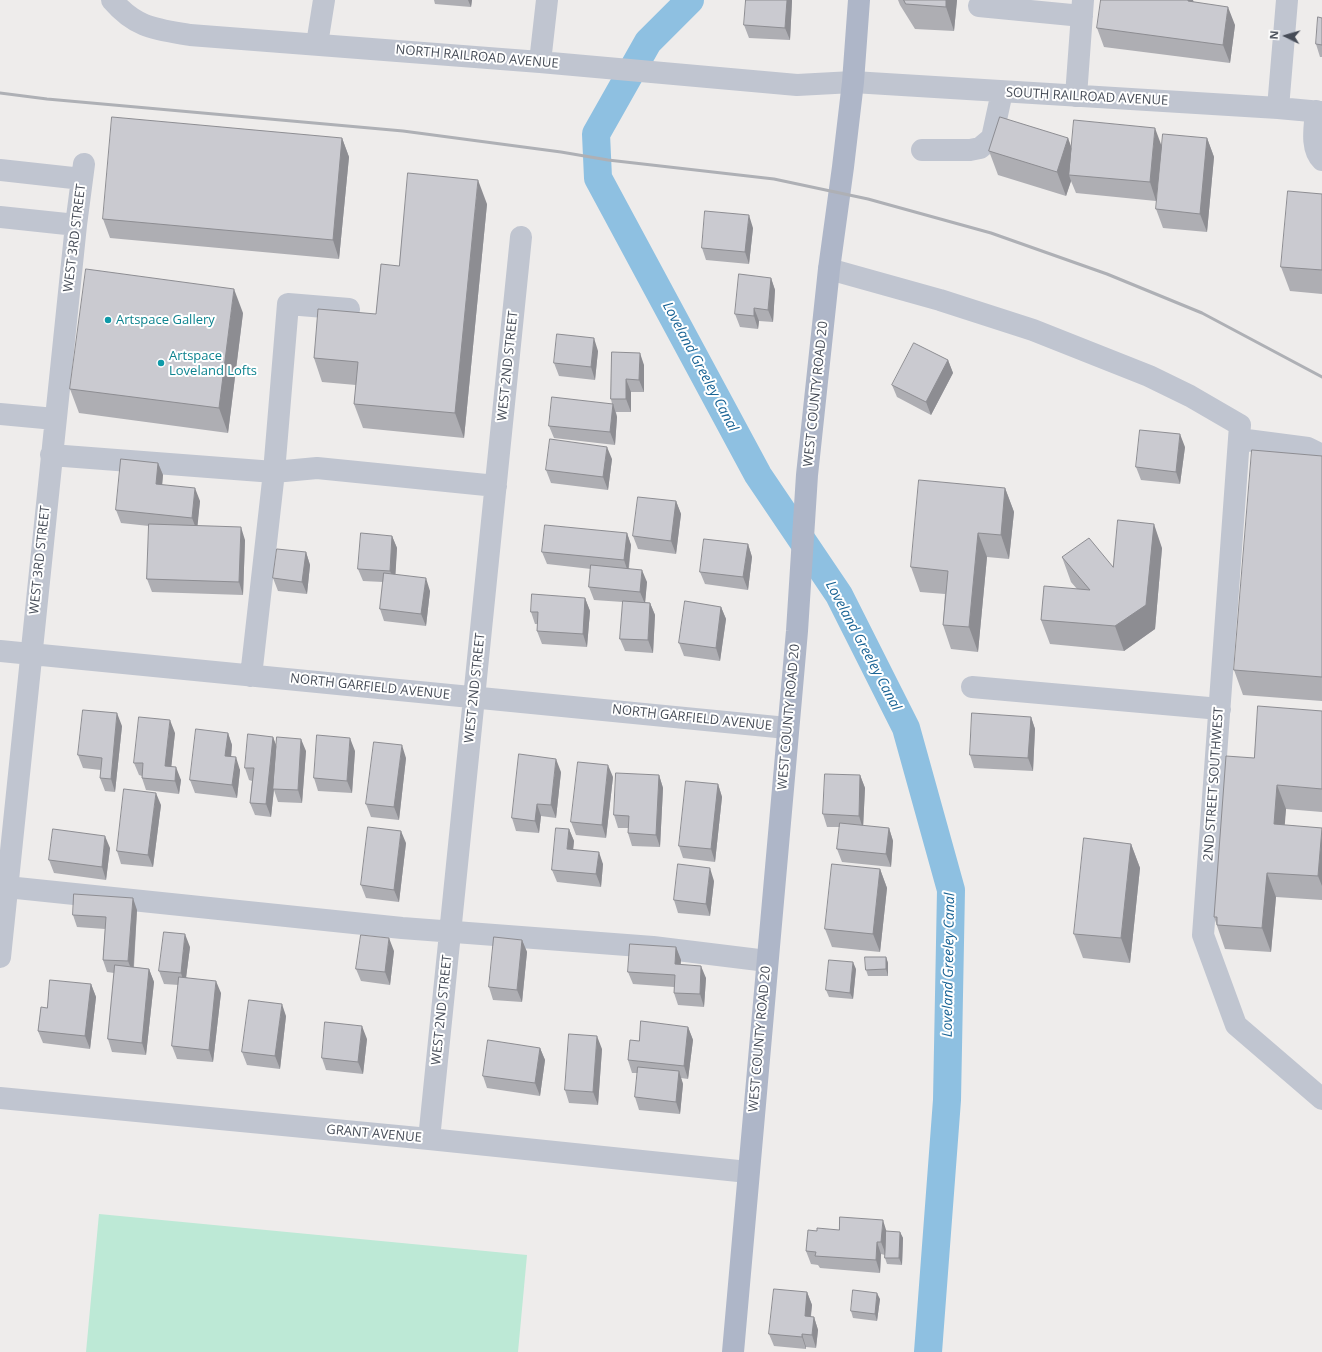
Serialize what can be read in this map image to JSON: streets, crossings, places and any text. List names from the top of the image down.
{
  "streets": {
    "main road": ["WEST COUNTY ROAD 20"],
    "street": [
      "NORTH RAILROAD AVENUE",
      "SOUTH RAILROAD AVENUE",
      "WEST 3RD STREET",
      "WEST 2ND STREET",
      "NORTH GARFIELD AVENUE",
      "2ND STREET SOUTHWEST",
      "GRANT AVENUE"
    ]
  },
  "crossings": [
    ["NORTH RAILROAD AVENUE", "SOUTH RAILROAD AVENUE"],
    ["NORTH RAILROAD AVENUE", "WEST COUNTY ROAD 20"],
    ["SOUTH RAILROAD AVENUE", "WEST COUNTY ROAD 20"],
    ["WEST 3RD STREET", "NORTH GARFIELD AVENUE"],
    ["WEST 2ND STREET", "NORTH GARFIELD AVENUE"],
    ["WEST 2ND STREET", "GRANT AVENUE"],
    ["WEST COUNTY ROAD 20", "NORTH GARFIELD AVENUE"],
    ["WEST COUNTY ROAD 20", "GRANT AVENUE"]
  ],
  "water": ["Loveland Greeley Canal"],
  "places": ["Artspace Gallery", "Artspace Loveland Lofts"],
  "north": "left"
}
